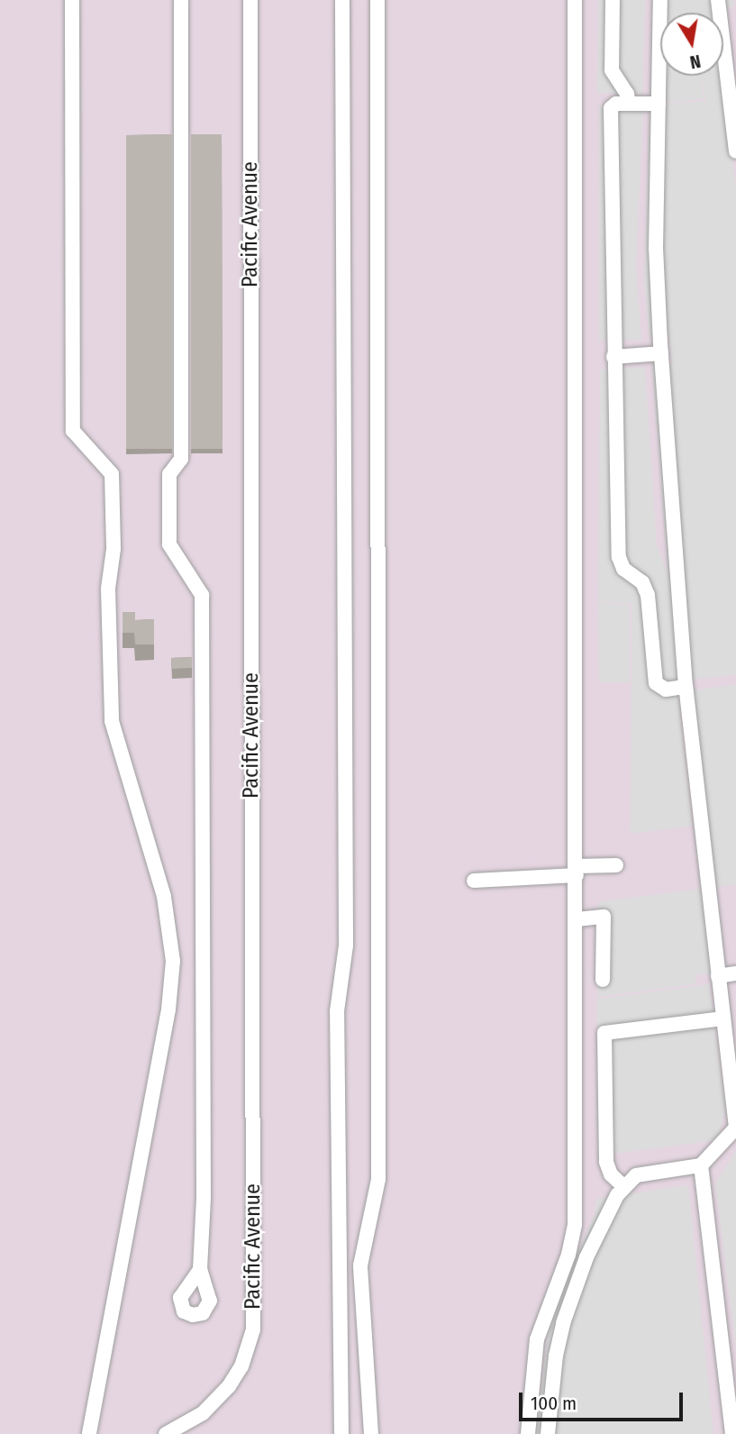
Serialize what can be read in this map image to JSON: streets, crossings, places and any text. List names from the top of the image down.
{
  "streets": {
    "street": ["Pacific Avenue"]
  },
  "scale_bar": "100 m",
  "north": "bottom"
}
